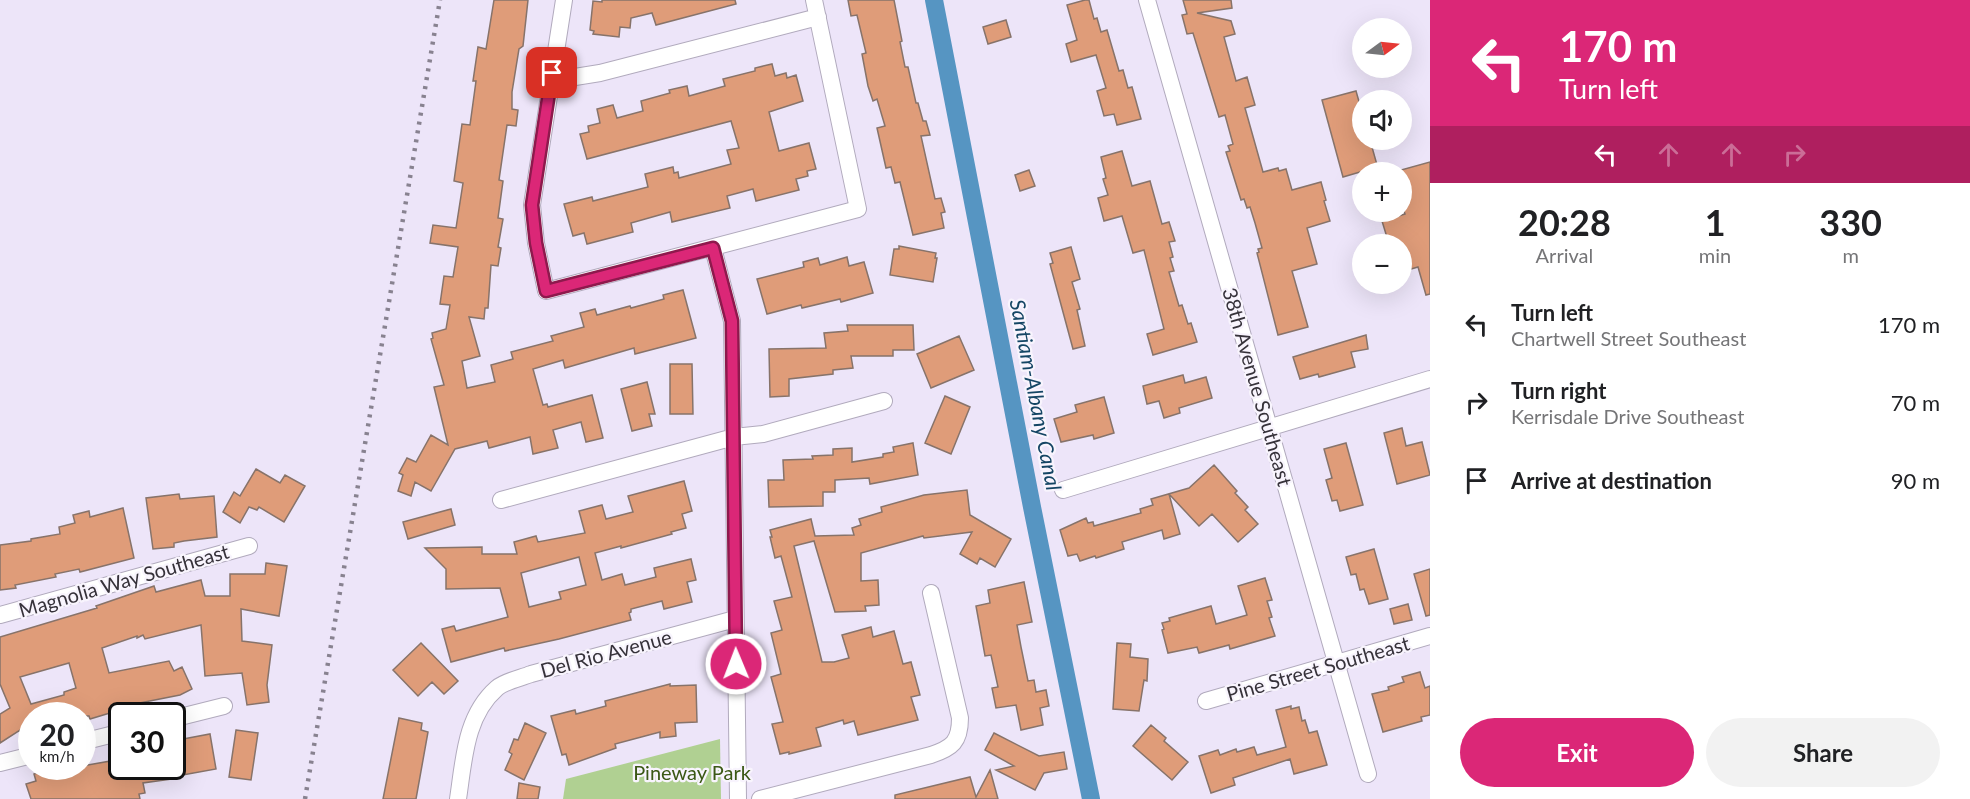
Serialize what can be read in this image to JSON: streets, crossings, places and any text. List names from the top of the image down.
{
  "streets": {
    "street": [
      "38th Avenue Southeast",
      "Magnolia Way Southeast",
      "Del Rio Avenue",
      "Pine Street Southeast"
    ]
  },
  "crossings": [
    ["38th Avenue Southeast", "Pine Street Southeast"]
  ],
  "water": ["Santiam-Albany Canal"],
  "parks": ["Pineway Park"],
  "north": "right",
  "page": {
    "turn": ["170 m", "Turn left"],
    "map_buttons": ["+", "−"],
    "eta": [
      "20:28",
      "Arrival",
      "1",
      "min",
      "330",
      "m"
    ],
    "list": [
      {
        "name": "Turn left",
        "note": "Chartwell Street Southeast",
        "value": "170 m"
      },
      {
        "name": "Turn right",
        "note": "Kerrisdale Drive Southeast",
        "value": "70 m"
      },
      {
        "name": "Arrive at destination",
        "value": "90 m"
      }
    ],
    "speed": "20 km/h",
    "limit": "30",
    "buttons": ["Exit", "Share"]
  }
}
